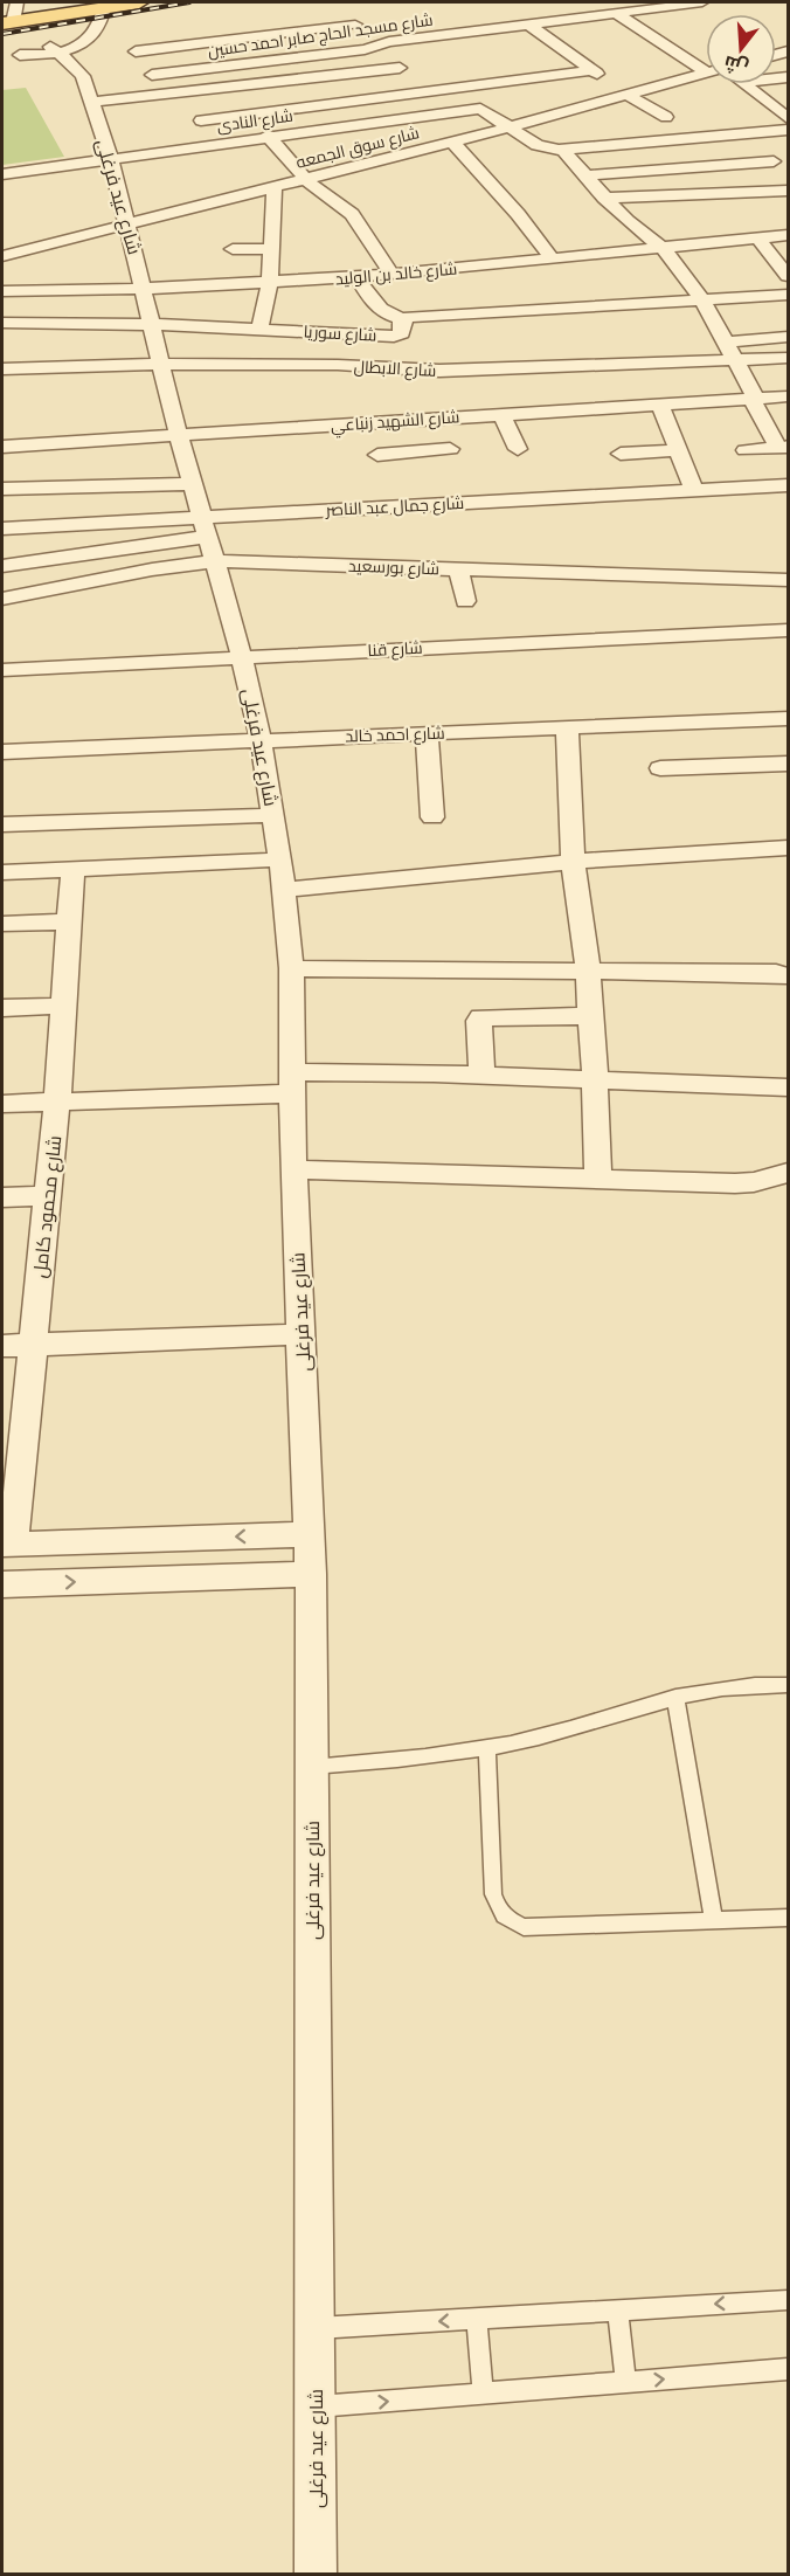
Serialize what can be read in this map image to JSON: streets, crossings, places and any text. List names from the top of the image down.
{
  "streets": {
    "street": [
      "شارع مسجد الحاج صابر احمد حسين",
      "شارع النادى",
      "شارع سوق الجمعه",
      "شارع عيد فرغلى",
      "شارع خالد بن الوليد",
      "شارع سوريا",
      "شارع الابطال",
      "شارع الشهيد زنباعي",
      "شارع جمال عبد الناصر",
      "شارع بورسعيد",
      "شارع قنا",
      "شارع احمد خالد",
      "شارع محمود كامل"
    ]
  },
  "crossings": [
    ["شارع النادى", "شارع سوق الجمعه"],
    ["شارع النادى", "شارع عيد فرغلى"],
    ["شارع سوق الجمعه", "شارع عيد فرغلى"],
    ["شارع عيد فرغلى", "شارع خالد بن الوليد"],
    ["شارع عيد فرغلى", "شارع سوريا"],
    ["شارع عيد فرغلى", "شارع الابطال"],
    ["شارع عيد فرغلى", "شارع الشهيد زنباعي"],
    ["شارع عيد فرغلى", "شارع جمال عبد الناصر"],
    ["شارع عيد فرغلى", "شارع بورسعيد"],
    ["شارع عيد فرغلى", "شارع قنا"],
    ["شارع عيد فرغلى", "شارع احمد خالد"],
    ["شارع جمال عبد الناصر", "شارع بورسعيد"]
  ],
  "north": "bottom"
}
